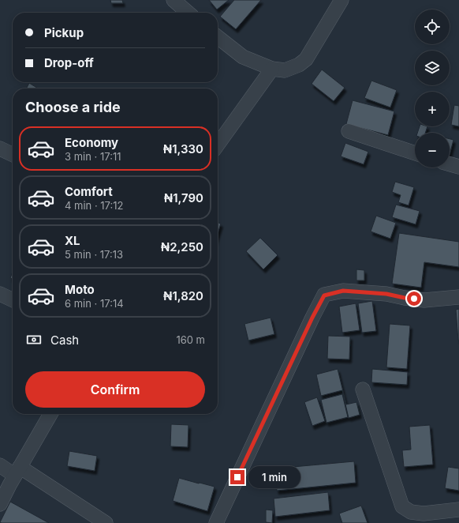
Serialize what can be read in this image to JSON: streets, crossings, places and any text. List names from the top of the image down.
{
  "page": {
    "map_buttons": ["+", "−"],
    "banner": ["Pickup", "Drop-off"],
    "heading": "Choose a ride",
    "list": [
      {
        "name": "Economy",
        "note": "3 min · 17:11",
        "value": "₦1,330"
      },
      {
        "name": "Comfort",
        "note": "4 min · 17:12",
        "value": "₦1,790"
      },
      {
        "name": "XL",
        "note": "5 min · 17:13",
        "value": "₦2,250"
      },
      {
        "name": "Moto",
        "note": "6 min · 17:14",
        "value": "₦1,820"
      }
    ],
    "pay": ["Cash", "160 m"],
    "buttons": "Confirm",
    "bubble": "1 min"
  }
}
